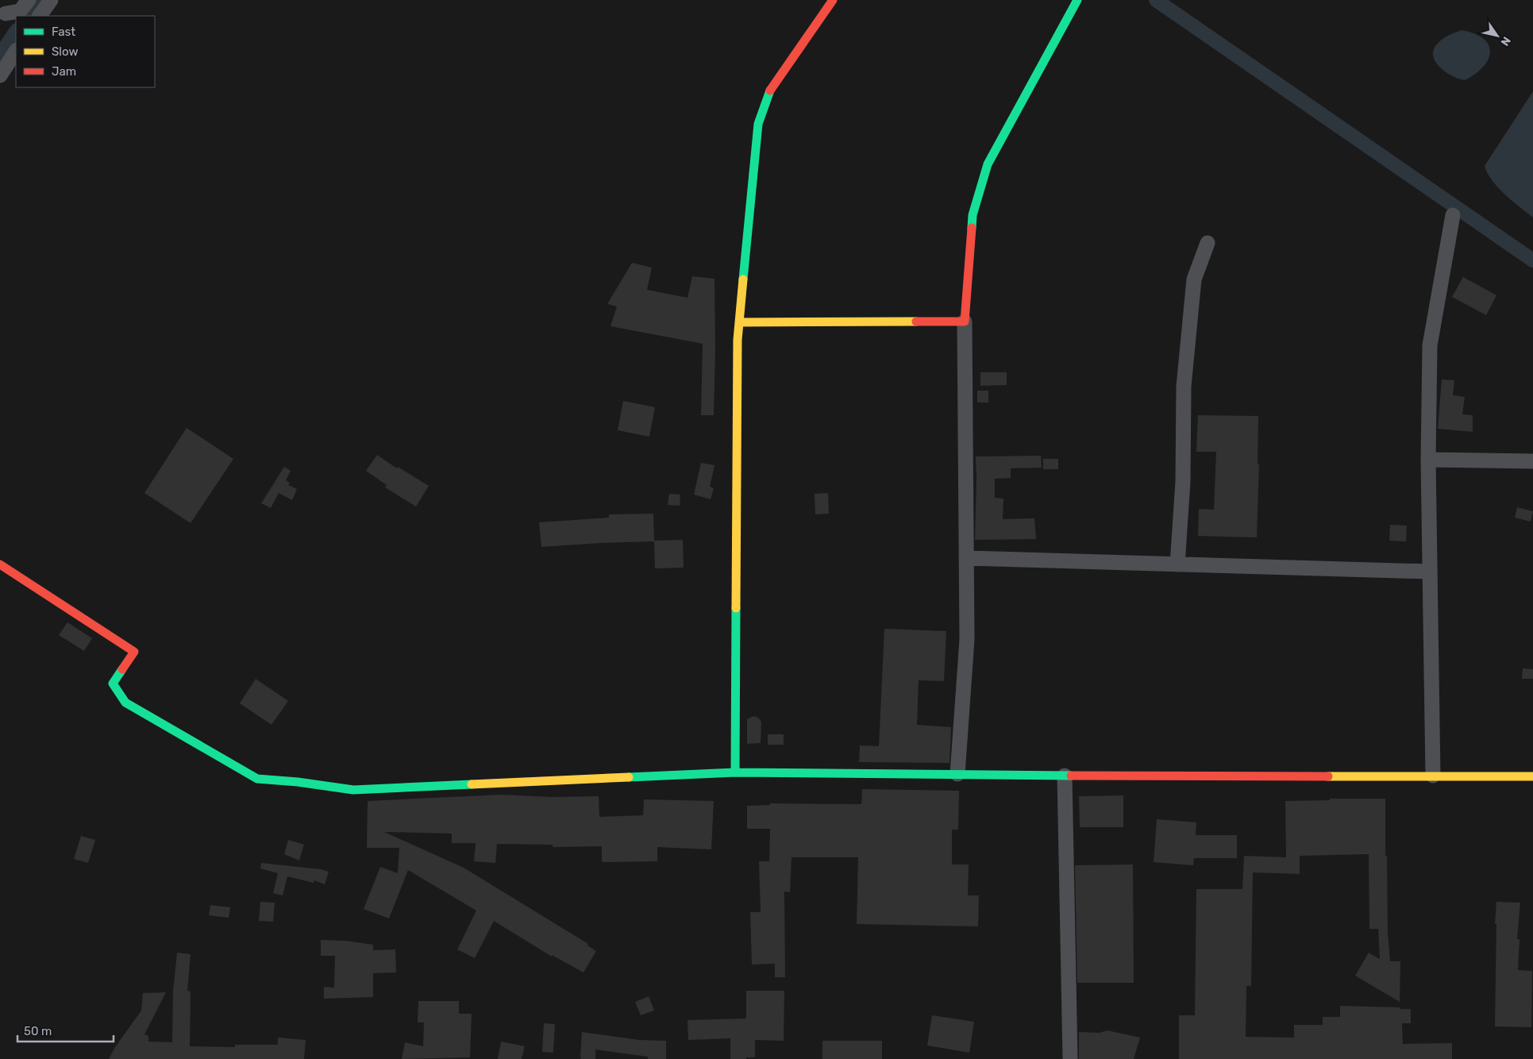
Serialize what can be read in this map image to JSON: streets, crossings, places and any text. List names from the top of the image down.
{
  "legend": ["Fast", "Slow", "Jam"],
  "scale_bar": "50 m",
  "north": "bottom right"
}
